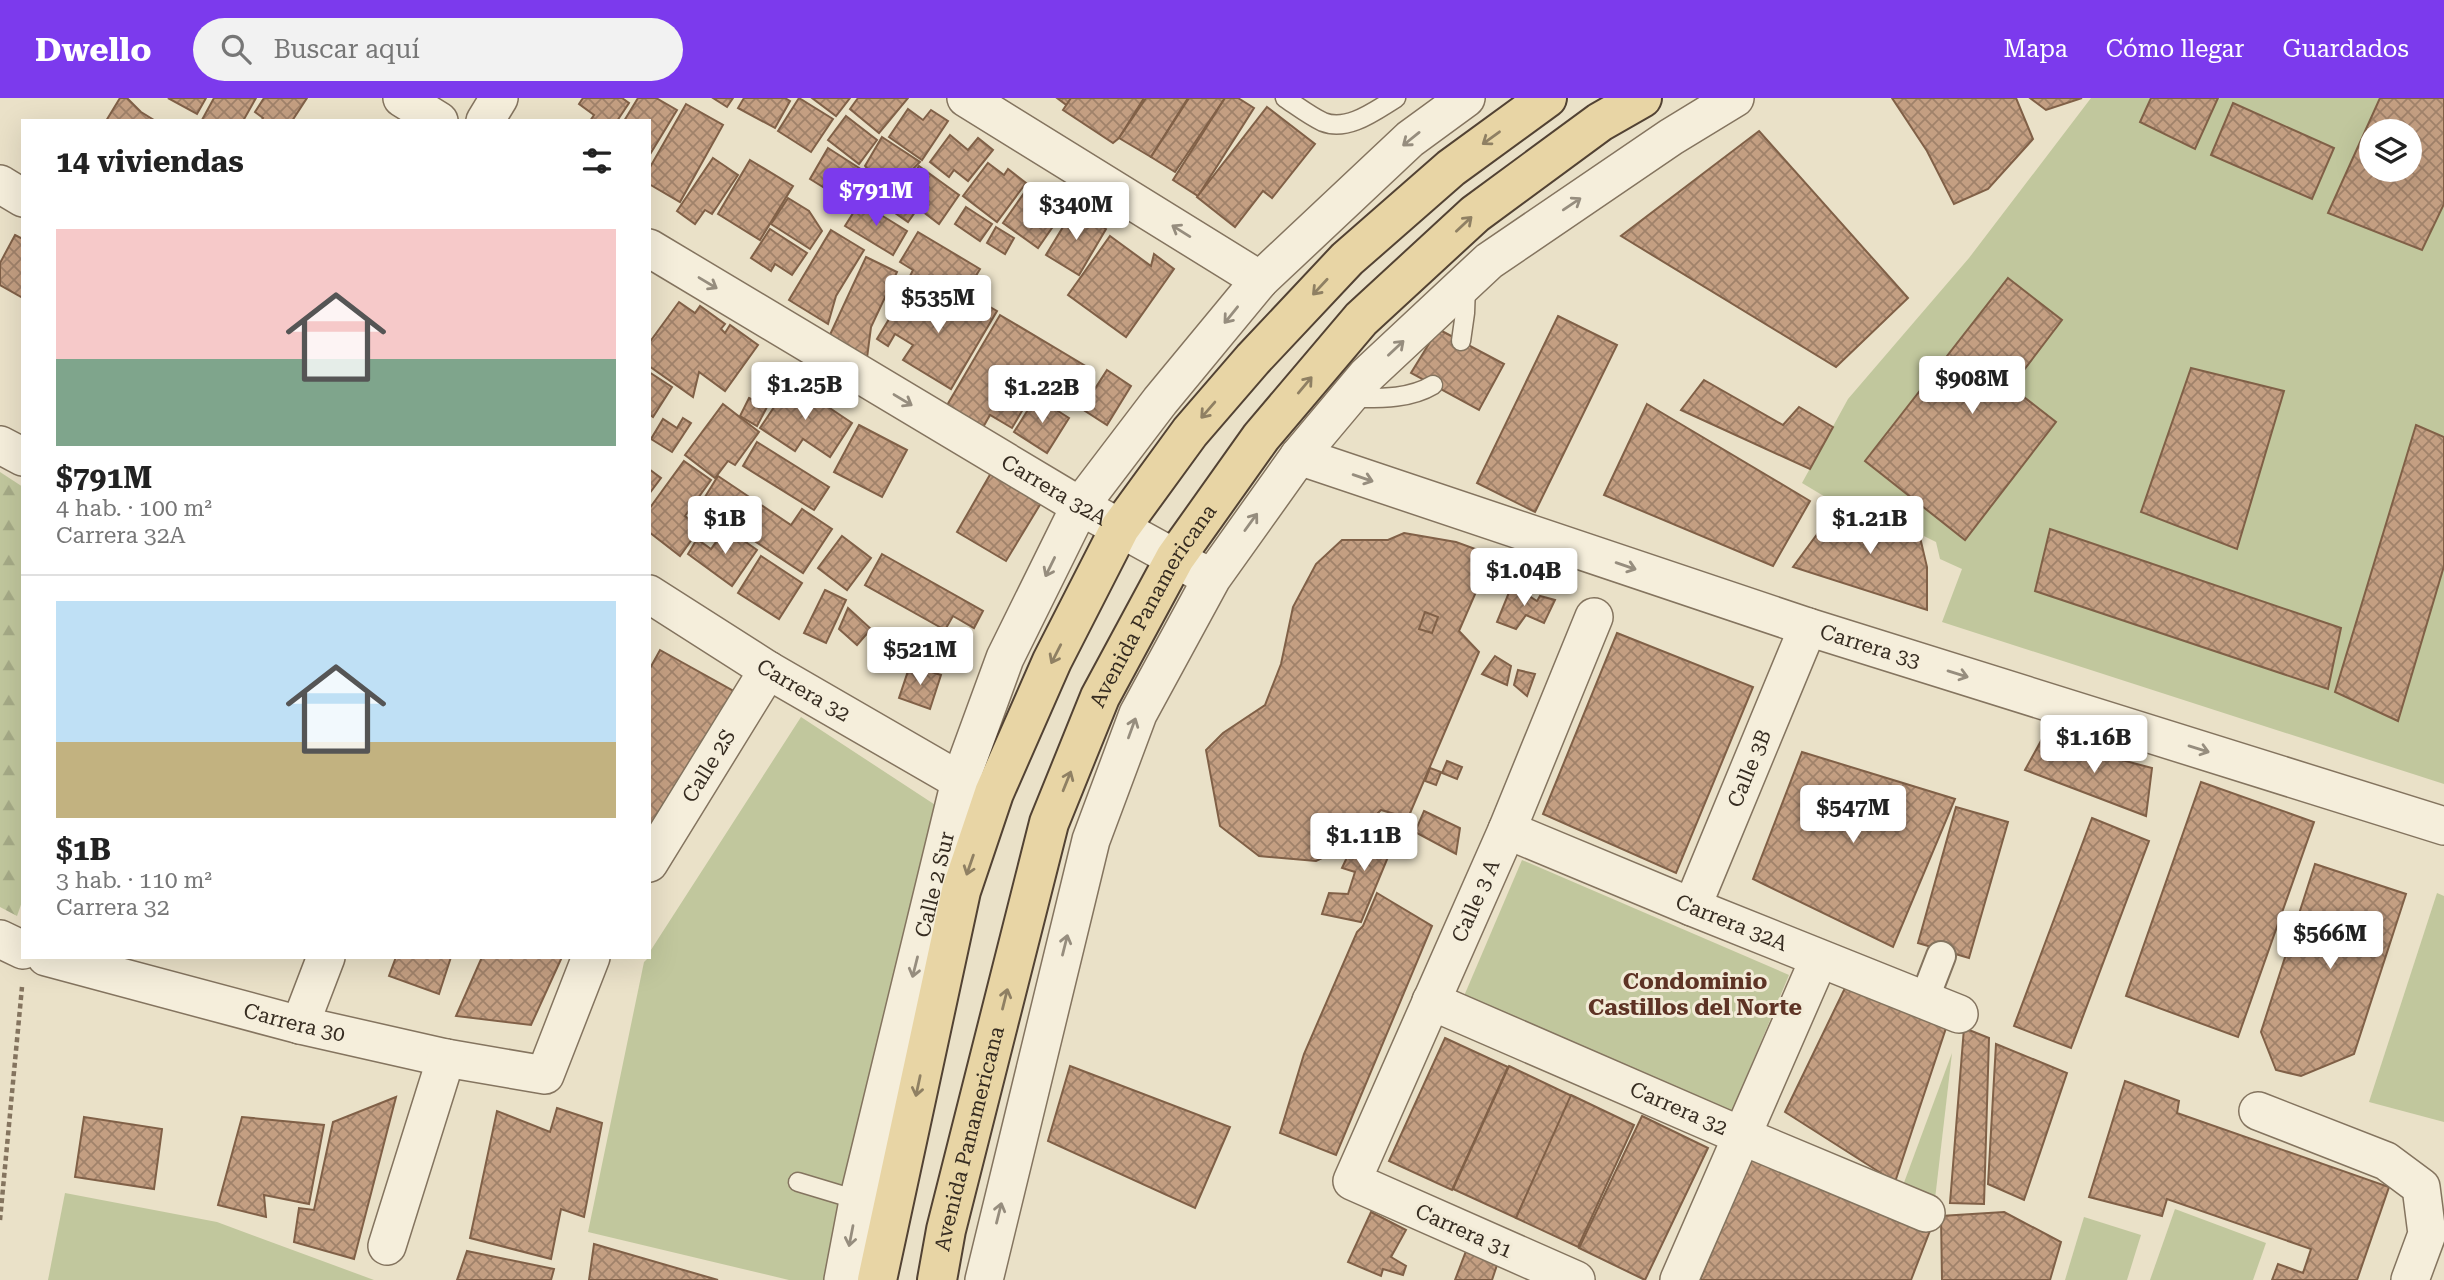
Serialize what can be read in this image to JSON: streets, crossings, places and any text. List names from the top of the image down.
{
  "streets": {
    "main road": ["Avenida Panamericana"],
    "street": [
      "Carrera 32A",
      "Carrera 33",
      "Carrera 32",
      "Calle 2S",
      "Calle 3B",
      "Calle 2 Sur",
      "Calle 3 A",
      "Carrera 30",
      "Carrera 31"
    ]
  },
  "crossings": [
    ["Carrera 32A", "Avenida Panamericana"],
    ["Carrera 32A", "Calle 3B"],
    ["Carrera 32A", "Calle 2 Sur"],
    ["Carrera 32A", "Calle 3 A"],
    ["Carrera 33", "Calle 3B"],
    ["Carrera 32", "Calle 2S"],
    ["Carrera 32", "Calle 2 Sur"],
    ["Carrera 32", "Calle 3 A"],
    ["Calle 3 A", "Carrera 31"]
  ],
  "one_way": ["Carrera 33"],
  "districts": ["Condominio Castillos del Norte"],
  "page": {
    "header": "Dwello",
    "search": "Buscar aquí",
    "nav": ["Mapa", "Cómo llegar", "Guardados"],
    "heading": "14 viviendas",
    "price": [
      "$791M",
      "$340M",
      "$535M",
      "$908M",
      "$1.25B",
      "$1.22B",
      "$1B",
      "$1.21B",
      "$1.04B",
      "$521M",
      "$1.16B",
      "$547M",
      "$1.11B",
      "$566M"
    ],
    "list": [
      {
        "name": "$791M",
        "note": "4 hab. · 100 m² · Carrera 32A"
      },
      {
        "name": "$1B",
        "note": "3 hab. · 110 m² · Carrera 32"
      }
    ]
  }
}
